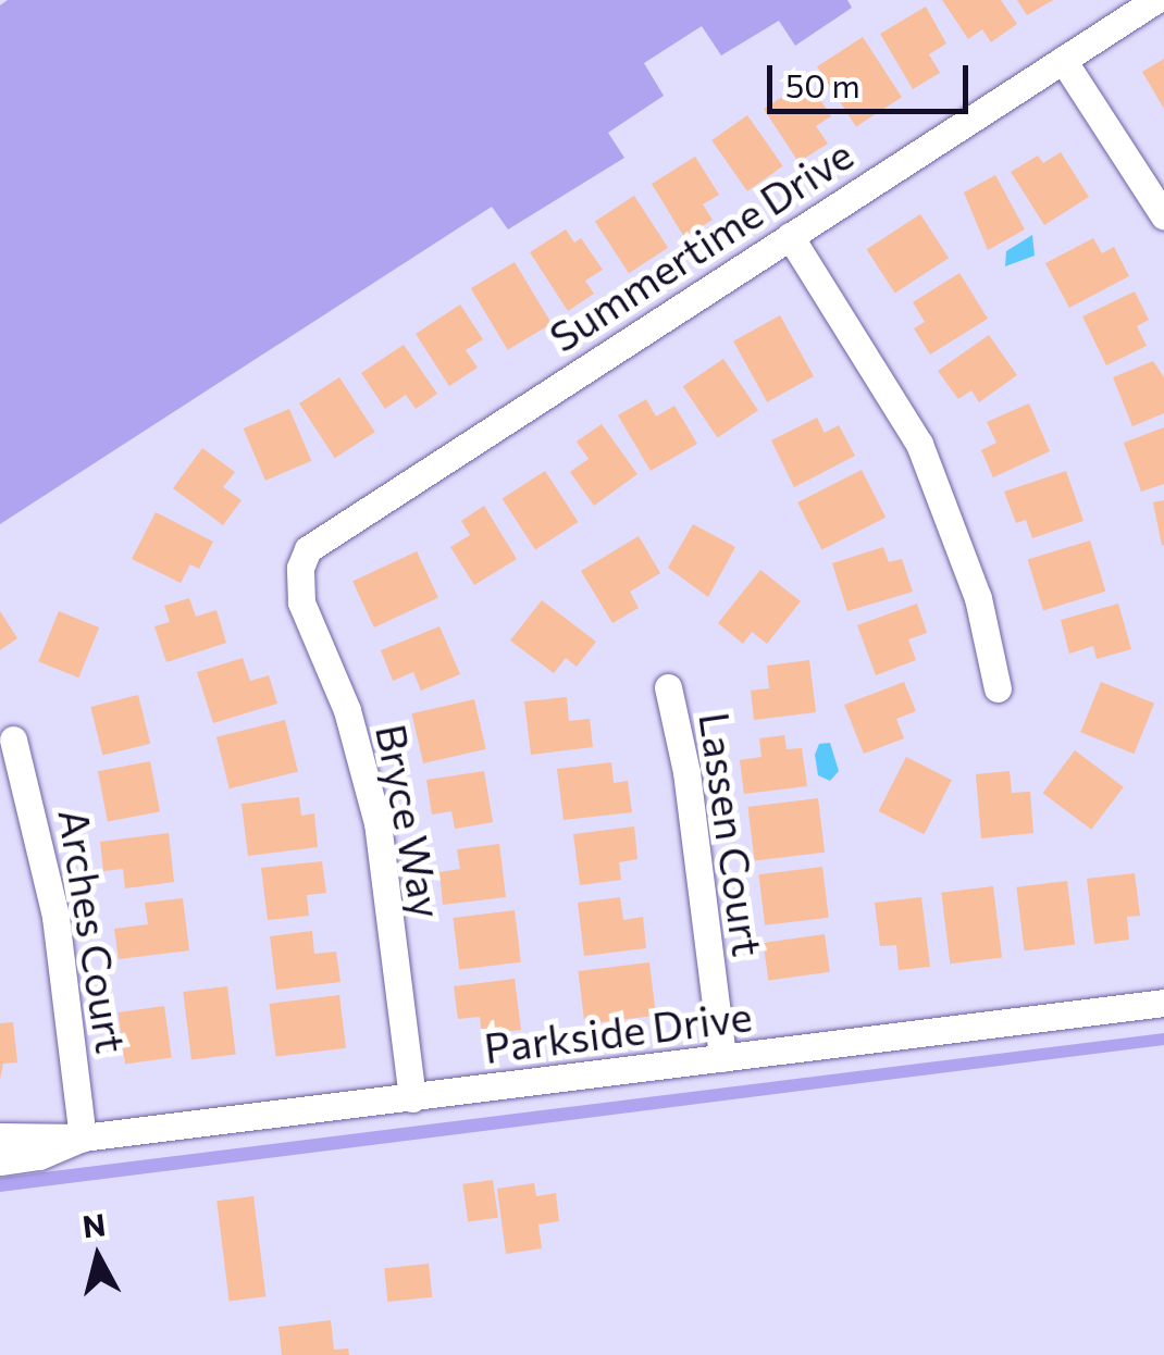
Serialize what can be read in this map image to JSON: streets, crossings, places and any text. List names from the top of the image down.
{
  "streets": {
    "street": [
      "Summertime Drive",
      "Bryce Way",
      "Lassen Court",
      "Arches Court",
      "Parkside Drive"
    ]
  },
  "crossings": [
    ["Summertime Drive", "Bryce Way"],
    ["Bryce Way", "Parkside Drive"],
    ["Lassen Court", "Parkside Drive"],
    ["Arches Court", "Parkside Drive"]
  ],
  "scale_bar": "50 m",
  "north": "top"
}
